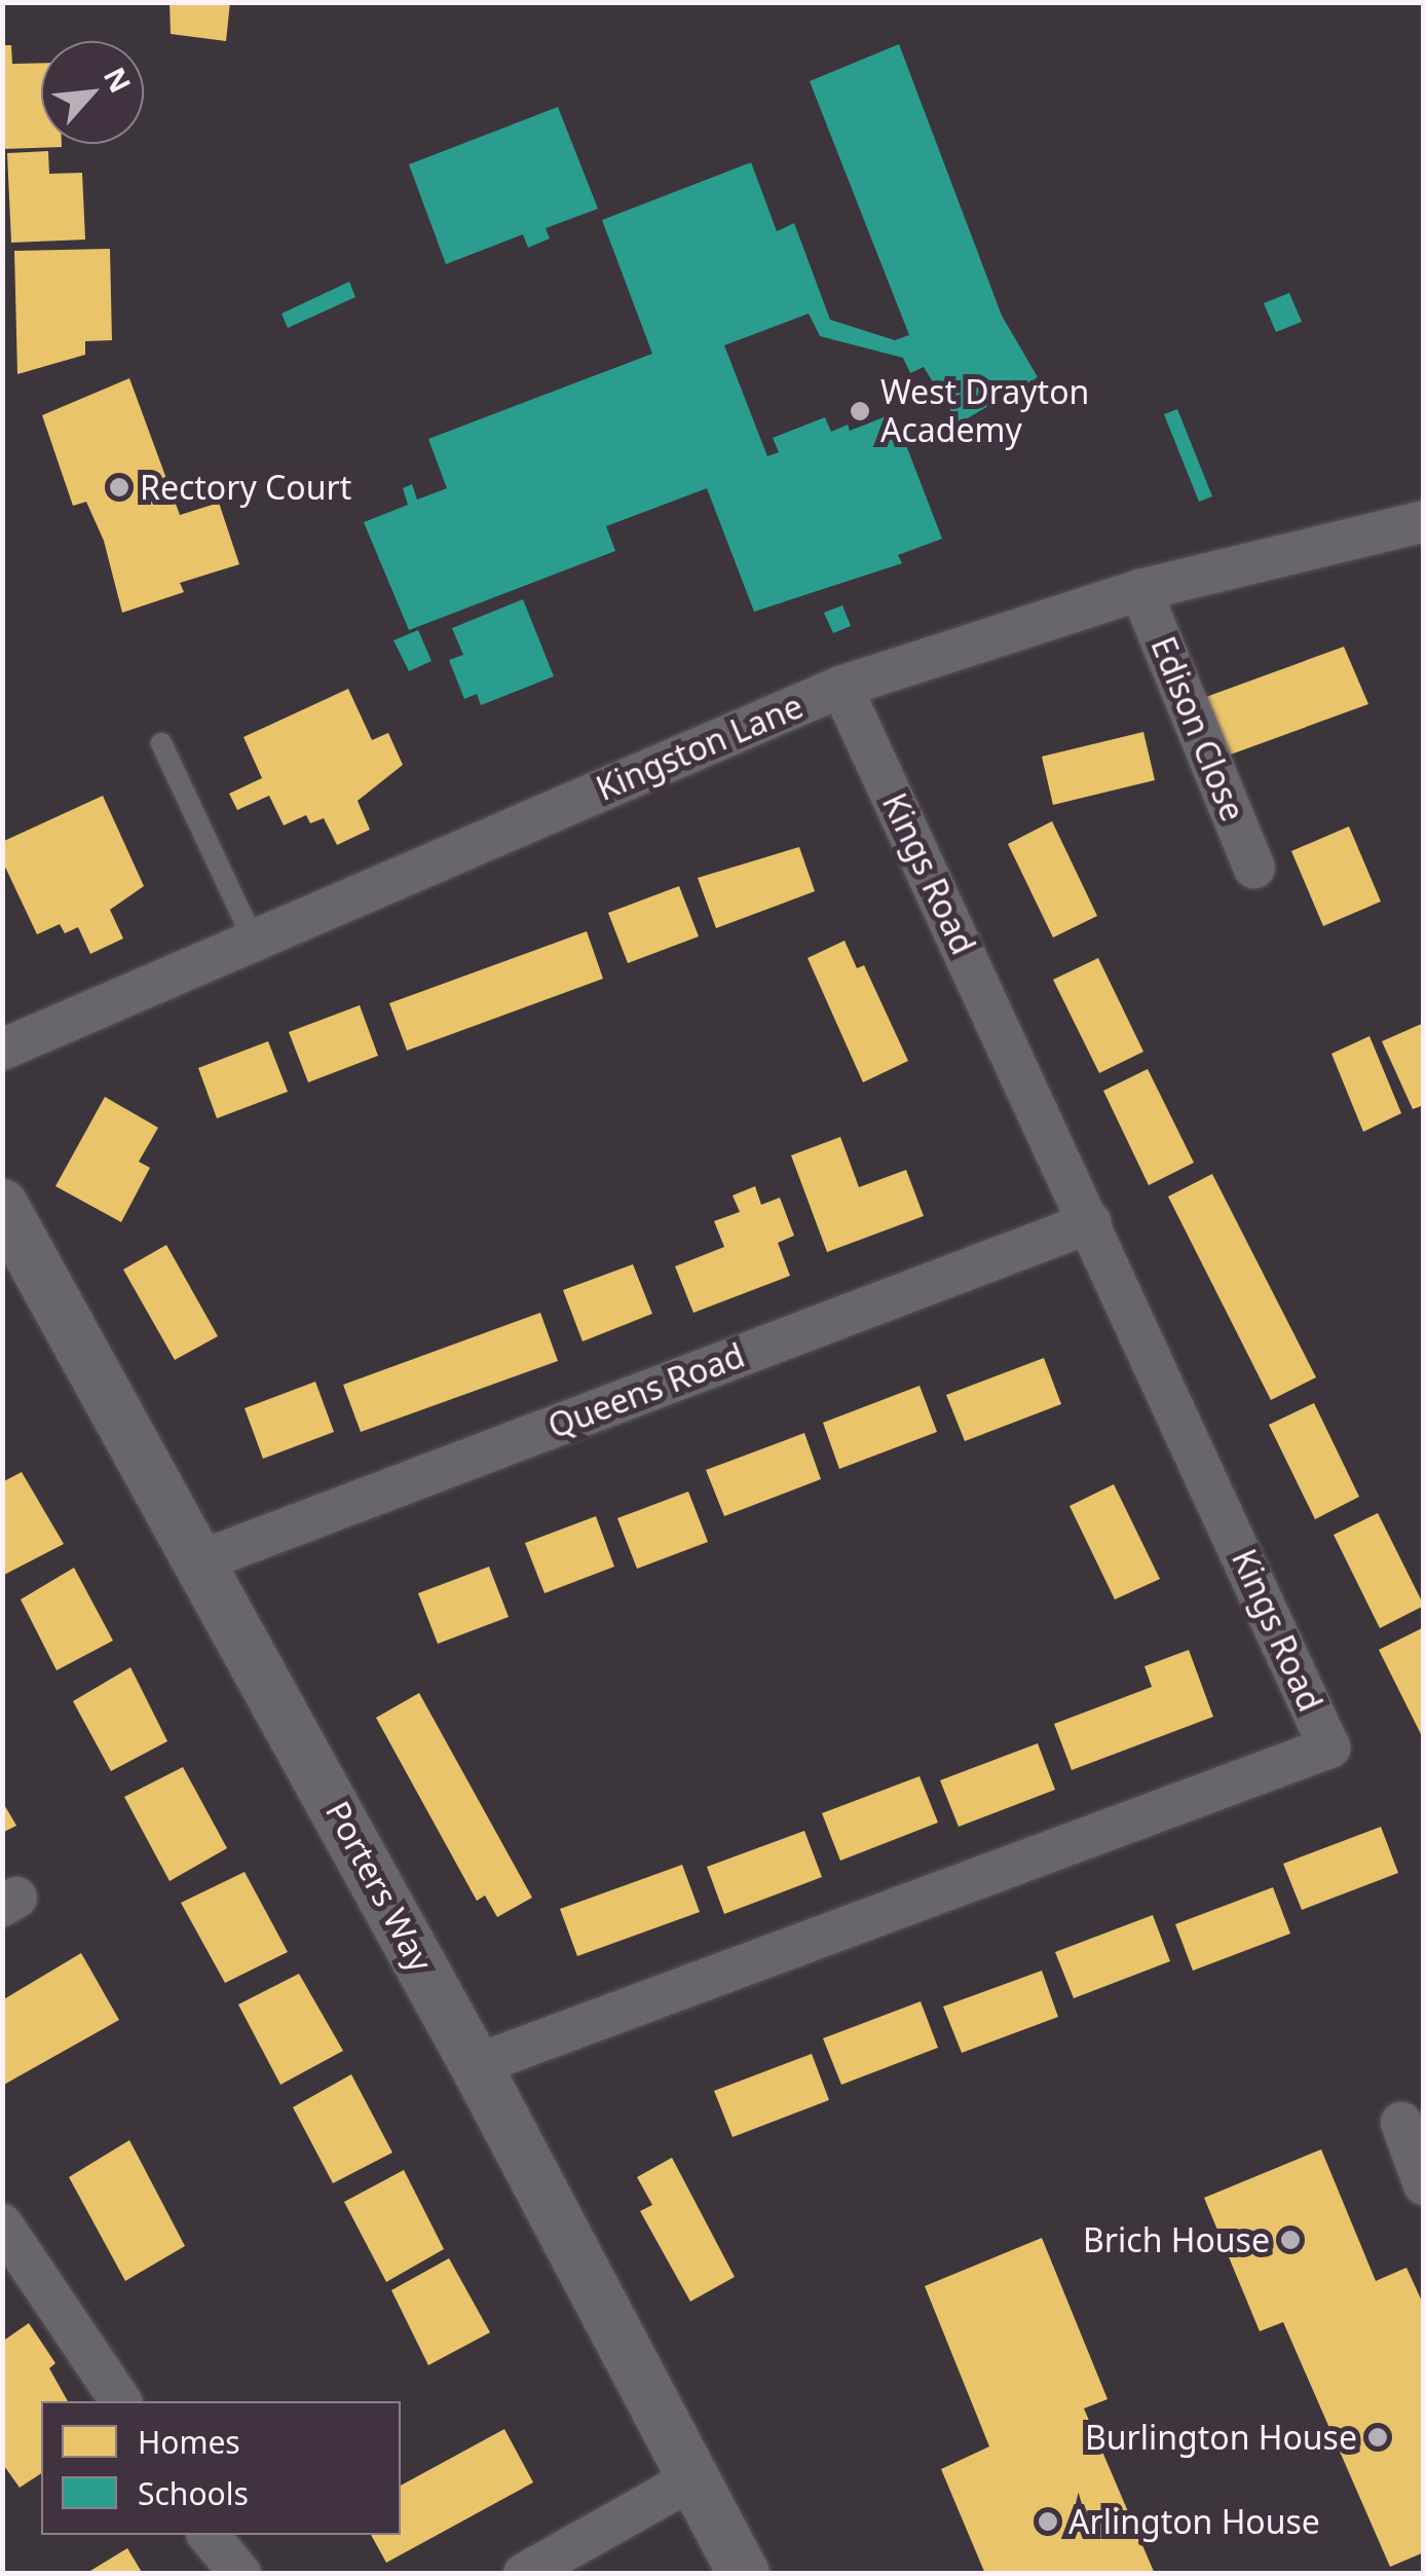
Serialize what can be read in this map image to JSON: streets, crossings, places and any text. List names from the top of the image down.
{
  "streets": {
    "street": [
      "Edison Close",
      "Kingston Lane",
      "Kings Road",
      "Queens Road",
      "Porters Way"
    ]
  },
  "crossings": [
    ["Edison Close", "Kingston Lane"],
    ["Kingston Lane", "Kings Road"],
    ["Kings Road", "Queens Road"],
    ["Kings Road", "Porters Way"],
    ["Queens Road", "Porters Way"]
  ],
  "places": [
    "West Drayton Academy",
    "Rectory Court",
    "Brich House",
    "Burlington House",
    "Arlington House"
  ],
  "legend": ["Homes", "Schools"],
  "north": "top right"
}
